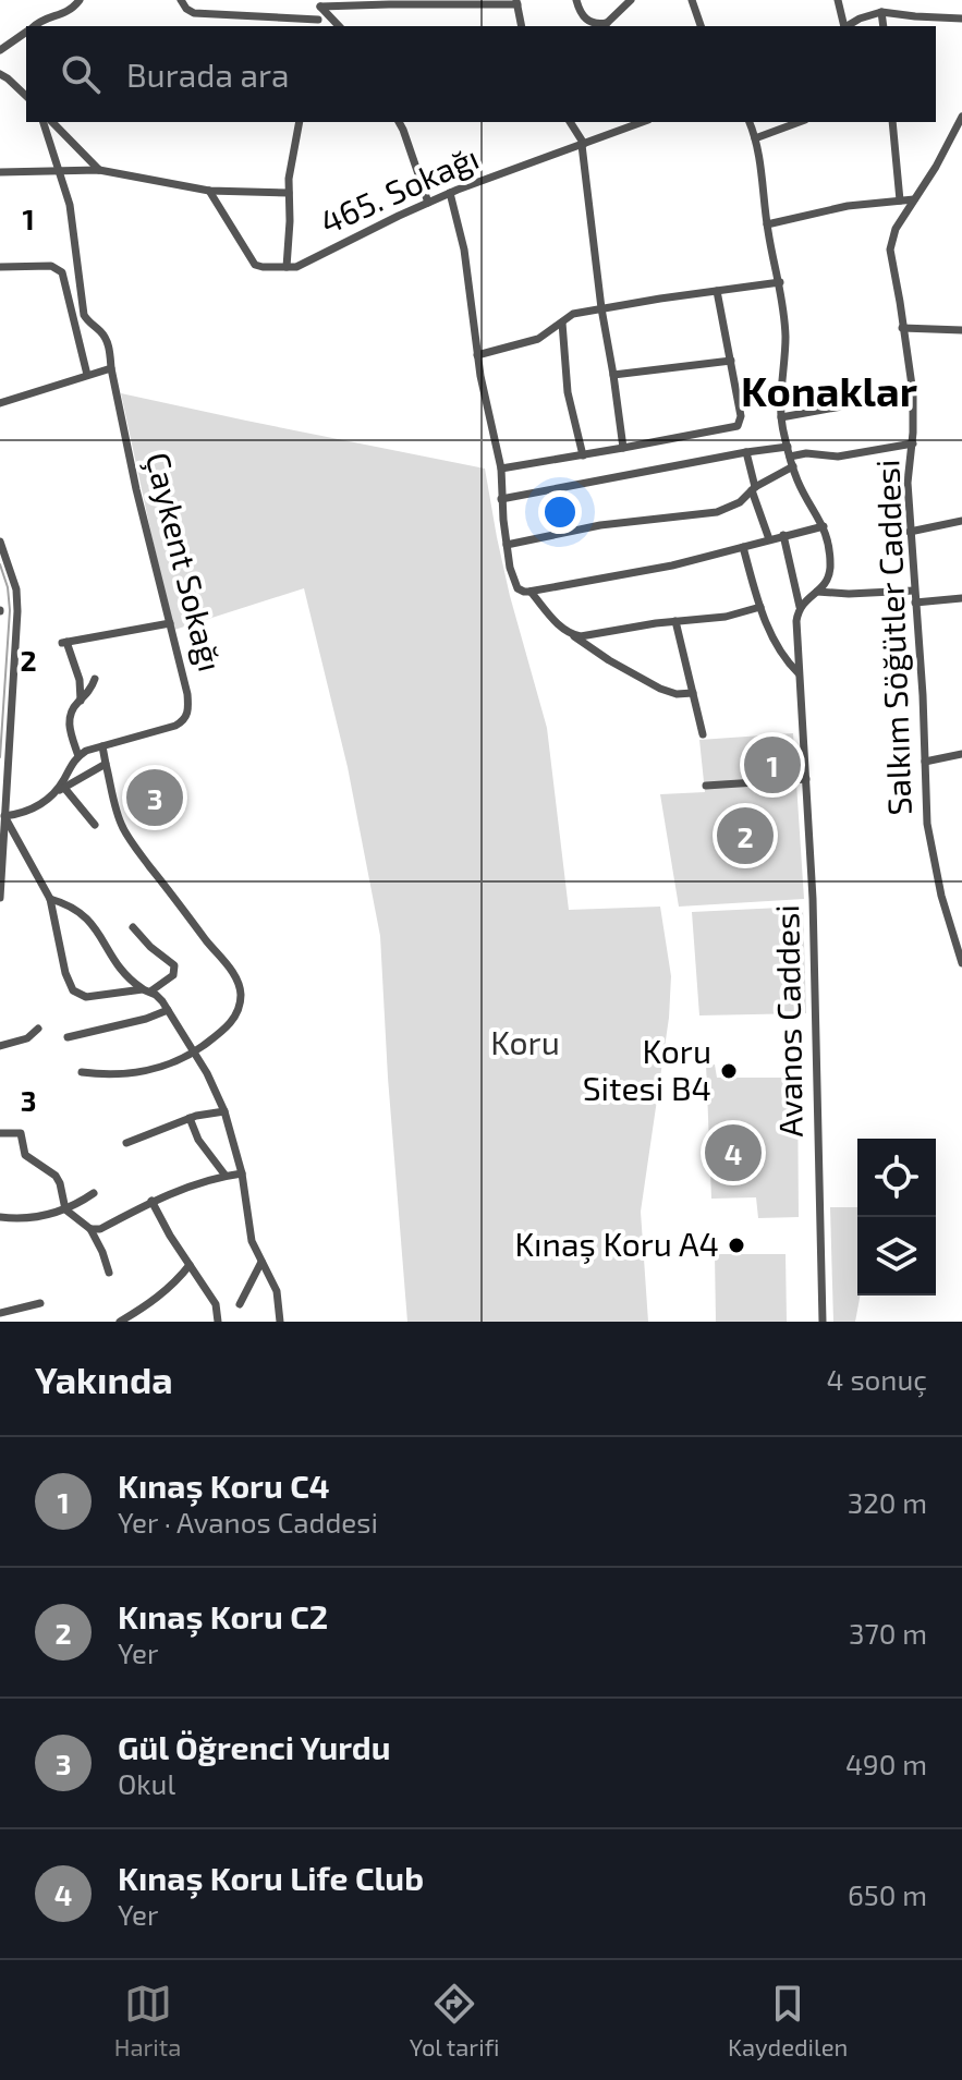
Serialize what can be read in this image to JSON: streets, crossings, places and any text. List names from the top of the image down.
{
  "streets": {
    "street": [
      "465. Sokağı",
      "Çaykent Sokağı",
      "Salkım Söğütler Caddesi",
      "Avanos Caddesi"
    ]
  },
  "districts": ["Konaklar"],
  "parks": ["Koru"],
  "places": ["Koru Sitesi B4", "Kınaş Koru A4"],
  "page": {
    "search": "Burada ara",
    "pins": [
      "1",
      "3",
      "2",
      "4"
    ],
    "heading": ["Yakında", "4 sonuç"],
    "list": [
      {
        "mark": "1",
        "name": "Kınaş Koru C4",
        "note": "Yer · Avanos Caddesi",
        "value": "320 m"
      },
      {
        "mark": "2",
        "name": "Kınaş Koru C2",
        "note": "Yer",
        "value": "370 m"
      },
      {
        "mark": "3",
        "name": "Gül Öğrenci Yurdu",
        "note": "Okul",
        "value": "490 m"
      },
      {
        "mark": "4",
        "name": "Kınaş Koru Life Club",
        "note": "Yer",
        "value": "650 m"
      }
    ],
    "nav": ["Harita", "Yol tarifi", "Kaydedilen"]
  },
  "grid": {
    "rows": ["1", "2", "3"]
  }
}
